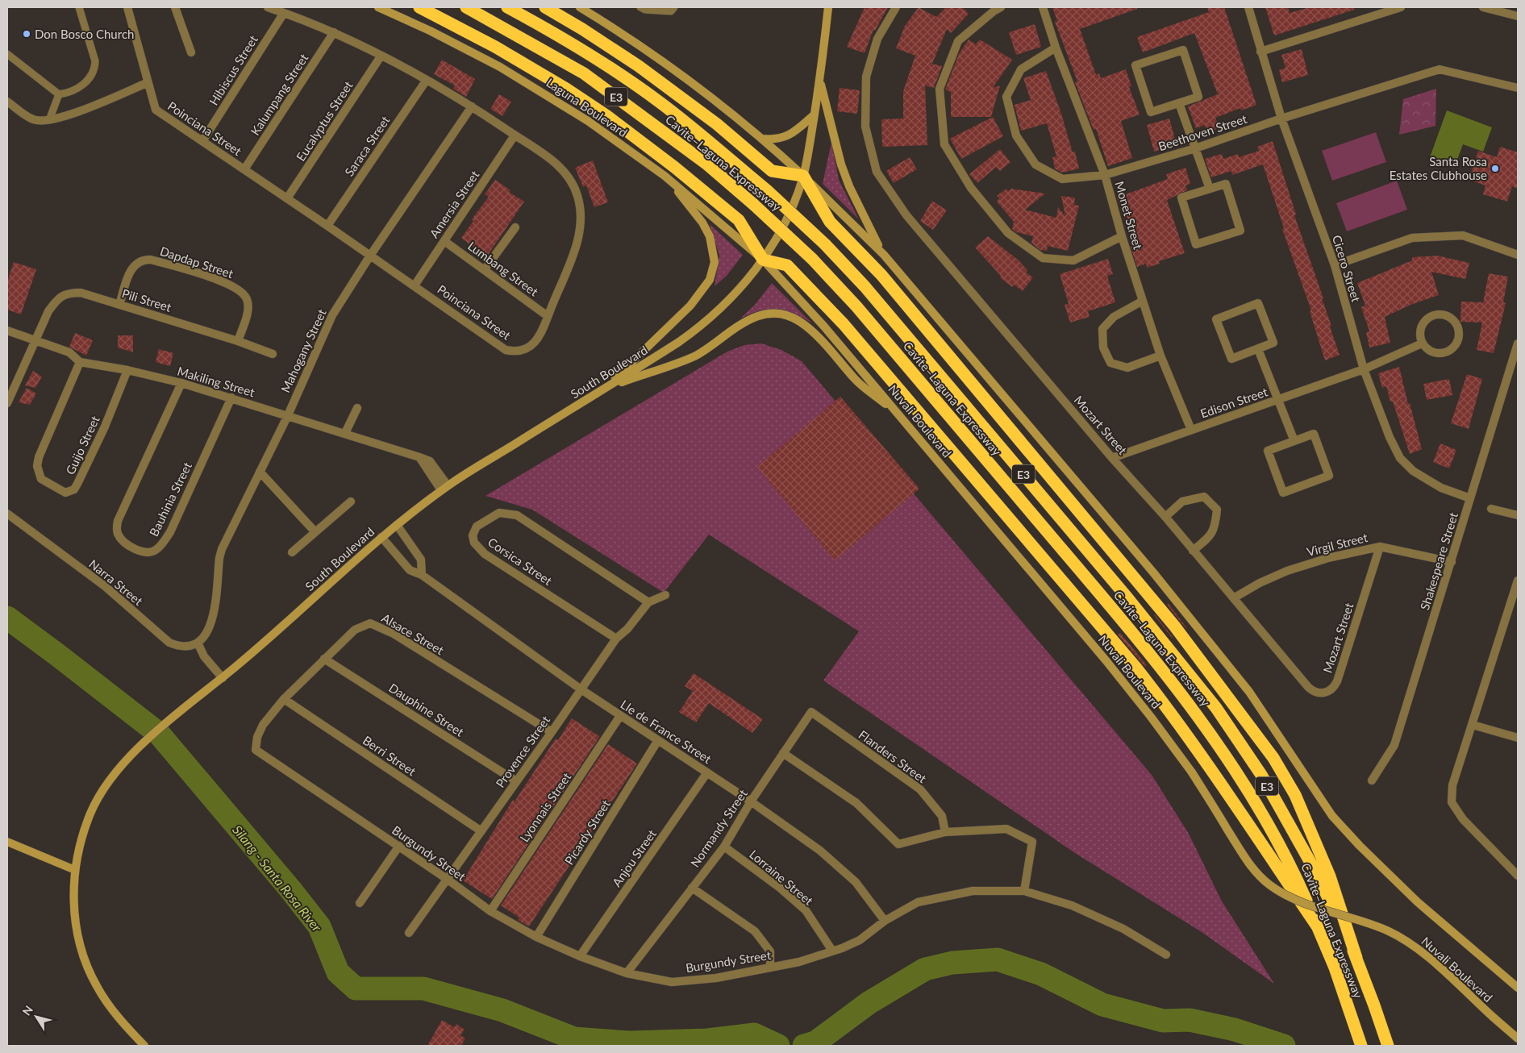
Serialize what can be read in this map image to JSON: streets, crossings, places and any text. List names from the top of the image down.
{
  "streets": {
    "highway": ["E3", "Cavite–Laguna Expressway"],
    "main road": ["Laguna Boulevard", "South Boulevard", "Nuvali Boulevard"],
    "street": [
      "Hibiscus Street",
      "Kalumpang Street",
      "Eucalyptus Street",
      "Poinciana Street",
      "Beethoven Street",
      "Saraca Street",
      "Amersia Street",
      "Monet Street",
      "Dapdap Street",
      "Lumbang Street",
      "Cicero Street",
      "Pili Street",
      "Mahogany Street",
      "Makiling Street",
      "Edison Street",
      "Mozart Street",
      "Guijo Street",
      "Bauhinia Street",
      "Virgil Street",
      "Corsica Street",
      "Shakespeare Street",
      "Narra Street",
      "Alsace Street",
      "Dauphine Street",
      "Lle de France Street",
      "Provence Street",
      "Berri Street",
      "Flanders Street",
      "Lyonnais Street",
      "Normandy Street",
      "Picardy Street",
      "Burgundy Street",
      "Anjou Street",
      "Lorraine Street"
    ]
  },
  "crossings": [
    ["Hibiscus Street", "Poinciana Street"],
    ["Kalumpang Street", "Poinciana Street"],
    ["Laguna Boulevard", "South Boulevard"],
    ["Laguna Boulevard", "Nuvali Boulevard"],
    ["Eucalyptus Street", "Poinciana Street"],
    ["Poinciana Street", "Saraca Street"],
    ["Poinciana Street", "Amersia Street"],
    ["Poinciana Street", "Lumbang Street"],
    ["Poinciana Street", "Mahogany Street"],
    ["Beethoven Street", "Monet Street"],
    ["Beethoven Street", "Cicero Street"],
    ["Amersia Street", "Lumbang Street"],
    ["Monet Street", "Edison Street"],
    ["Dapdap Street", "Pili Street"],
    ["Cicero Street", "Edison Street"],
    ["Cicero Street", "Shakespeare Street"],
    ["Pili Street", "Makiling Street"],
    ["Mahogany Street", "Makiling Street"],
    ["Mahogany Street", "Narra Street"],
    ["South Boulevard", "Makiling Street"],
    ["South Boulevard", "Nuvali Boulevard"],
    ["South Boulevard", "Lle de France Street"],
    ["Makiling Street", "Guijo Street"],
    ["Makiling Street", "Bauhinia Street"],
    ["Edison Street", "Mozart Street"],
    ["Mozart Street", "Virgil Street"],
    ["Virgil Street", "Shakespeare Street"],
    ["Corsica Street", "Provence Street"],
    ["Alsace Street", "Dauphine Street"],
    ["Alsace Street", "Provence Street"],
    ["Alsace Street", "Berri Street"],
    ["Alsace Street", "Burgundy Street"],
    ["Dauphine Street", "Provence Street"],
    ["Lle de France Street", "Provence Street"],
    ["Lle de France Street", "Lyonnais Street"],
    ["Lle de France Street", "Normandy Street"],
    ["Lle de France Street", "Picardy Street"],
    ["Lle de France Street", "Burgundy Street"],
    ["Lle de France Street", "Anjou Street"],
    ["Provence Street", "Berri Street"],
    ["Provence Street", "Burgundy Street"],
    ["Flanders Street", "Normandy Street"],
    ["Lyonnais Street", "Burgundy Street"],
    ["Normandy Street", "Burgundy Street"],
    ["Normandy Street", "Lorraine Street"],
    ["Picardy Street", "Burgundy Street"],
    ["Burgundy Street", "Anjou Street"],
    ["Burgundy Street", "Lorraine Street"]
  ],
  "water": ["Silang - Santa Rosa River"],
  "places": ["Don Bosco Church", "Santa Rosa Estates Clubhouse"],
  "north": "top left"
}
